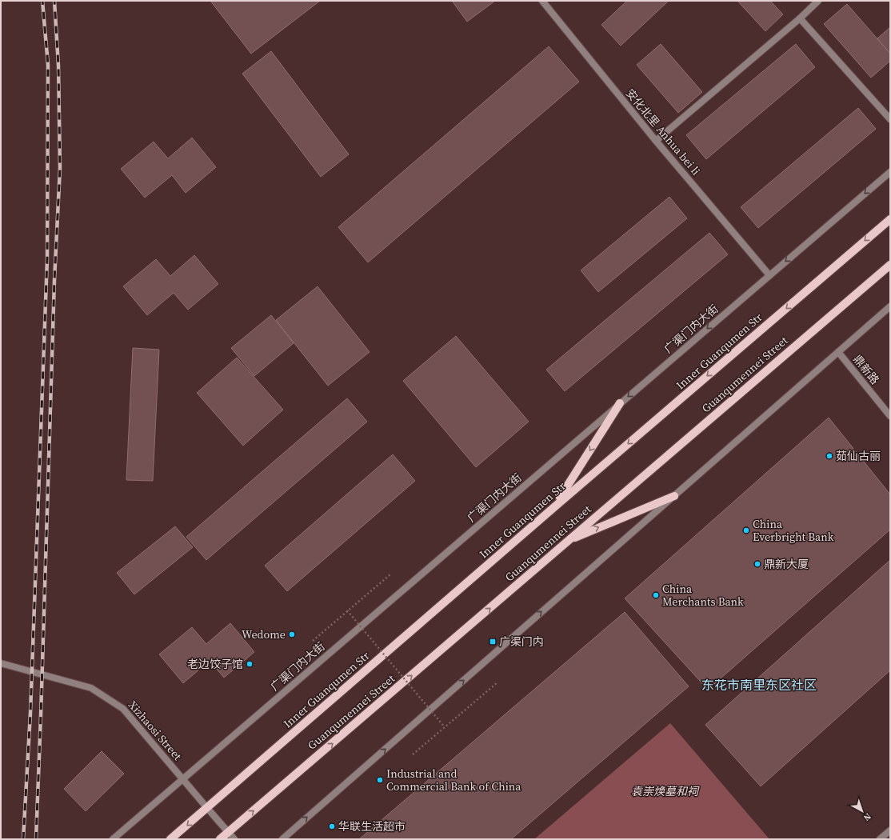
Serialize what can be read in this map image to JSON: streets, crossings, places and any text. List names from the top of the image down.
{
  "streets": {
    "main road": ["Inner Guanqumen Str", "Guanqumennei Street"],
    "street": [
      "安化北里 Anhua bei li",
      "广渠门内大街",
      "鼎新路",
      "Xizhaosi Street"
    ]
  },
  "crossings": [
    ["安化北里 Anhua bei li", "广渠门内大街"],
    ["广渠门内大街", "Xizhaosi Street"],
    ["Inner Guanqumen Str", "Xizhaosi Street"],
    ["Guanqumennei Street", "Xizhaosi Street"]
  ],
  "one_way": ["Guanqumennei Street"],
  "districts": ["东花市南里东区社区"],
  "parks": ["袁崇焕墓和祠"],
  "places": {
    "other": [
      "茹仙古丽",
      "China Everbright Bank",
      "鼎新大厦",
      "China Merchants Bank",
      "Wedome",
      "老边饺子馆",
      "Industrial and Commercial Bank of China",
      "华联生活超市"
    ],
    "transit": ["广渠门内"]
  },
  "north": "bottom right"
}
